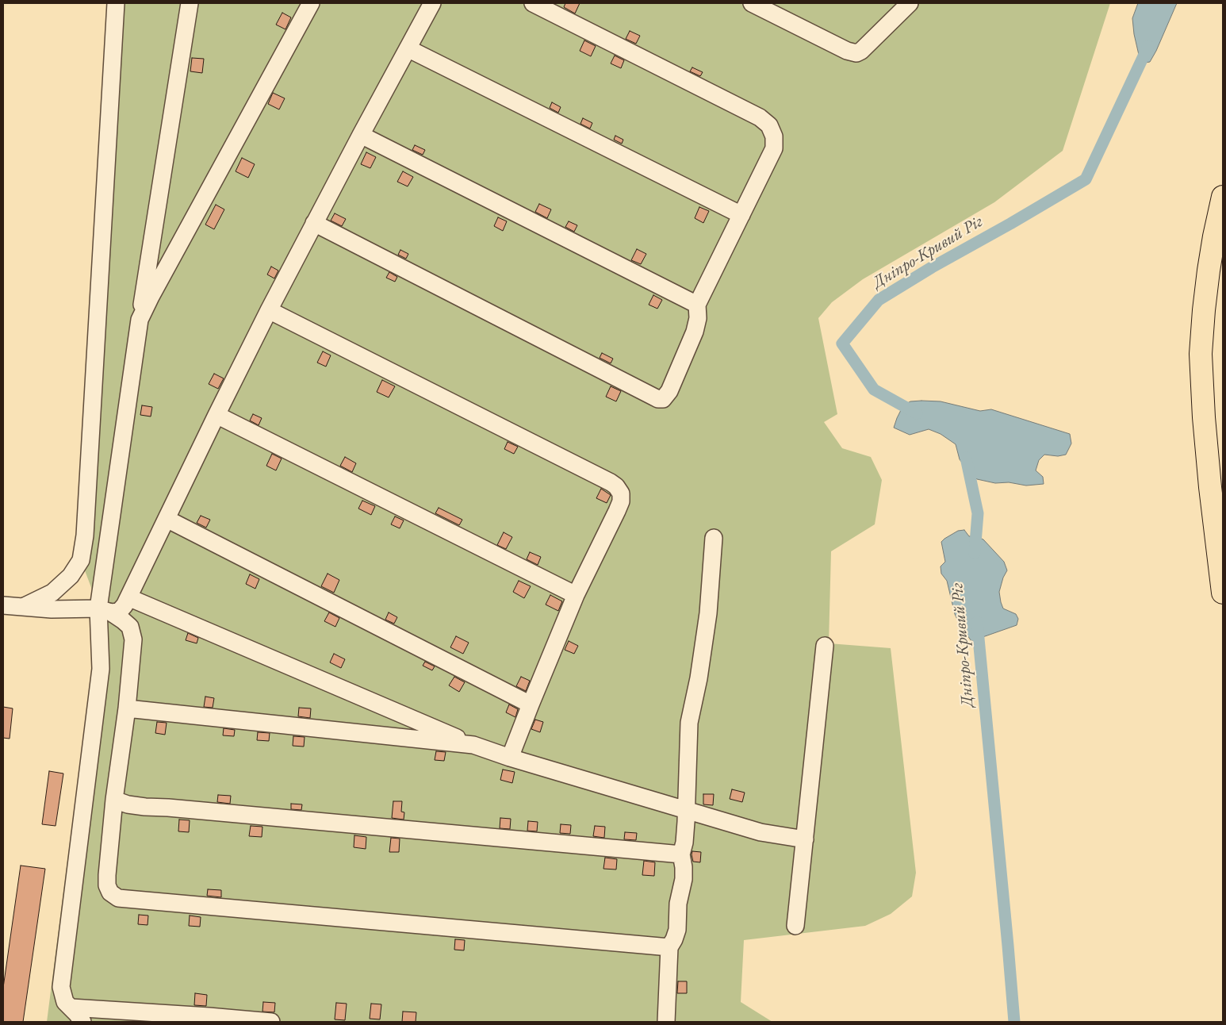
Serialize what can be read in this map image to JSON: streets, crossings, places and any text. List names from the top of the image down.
{
  "water": ["Дніпро-Кривий Ріг"]
}
